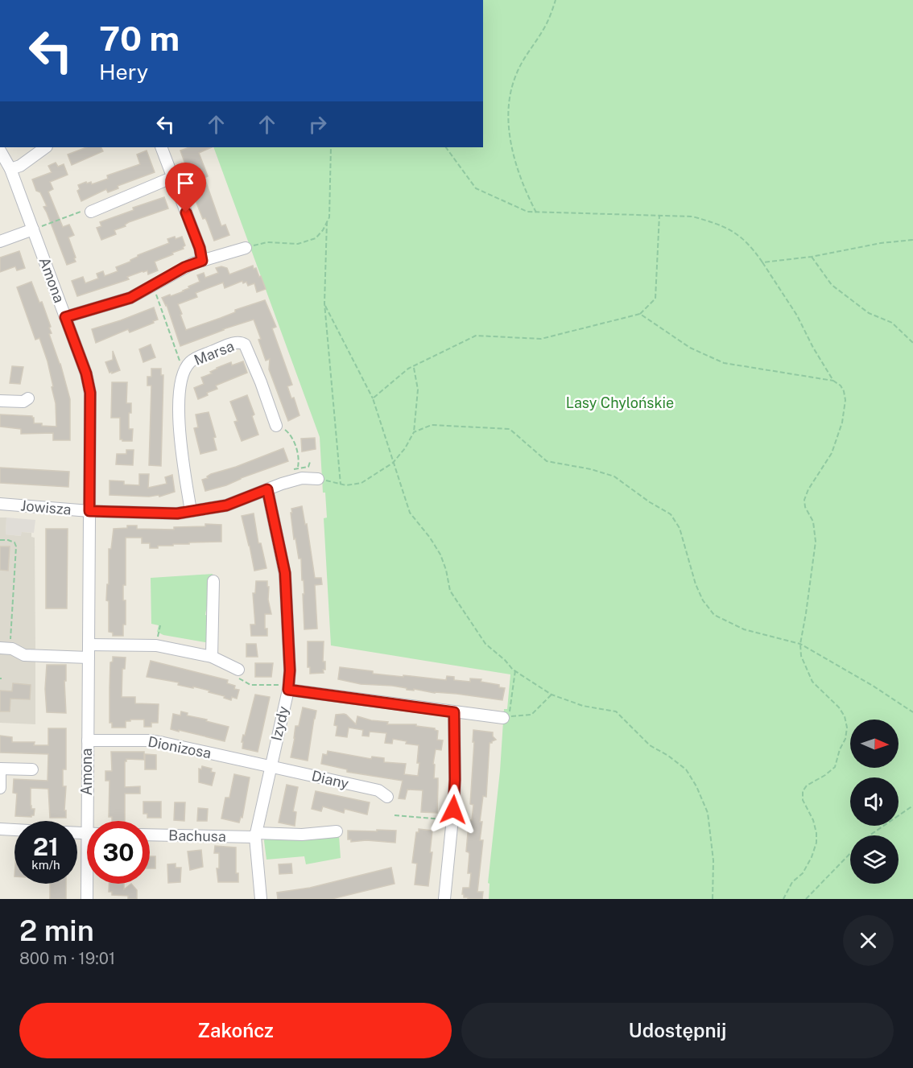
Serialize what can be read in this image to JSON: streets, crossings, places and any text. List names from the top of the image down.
{
  "streets": {
    "street": [
      "Amona",
      "Marsa",
      "Jowisza",
      "Izydy",
      "Dionizosa",
      "Diany",
      "Bachusa"
    ]
  },
  "crossings": [
    ["Amona", "Jowisza"],
    ["Amona", "Dionizosa"],
    ["Marsa", "Jowisza"],
    ["Jowisza", "Izydy"],
    ["Izydy", "Dionizosa"],
    ["Izydy", "Diany"],
    ["Izydy", "Bachusa"],
    ["Dionizosa", "Diany"]
  ],
  "parks": ["Lasy Chylońskie"],
  "north": "right",
  "page": {
    "turn": ["70 m", "Hery"],
    "speed": "21 km/h",
    "limit": "30",
    "heading": ["2 min", "800 m · 19:01"],
    "buttons": ["Zakończ", "Udostępnij"]
  }
}
